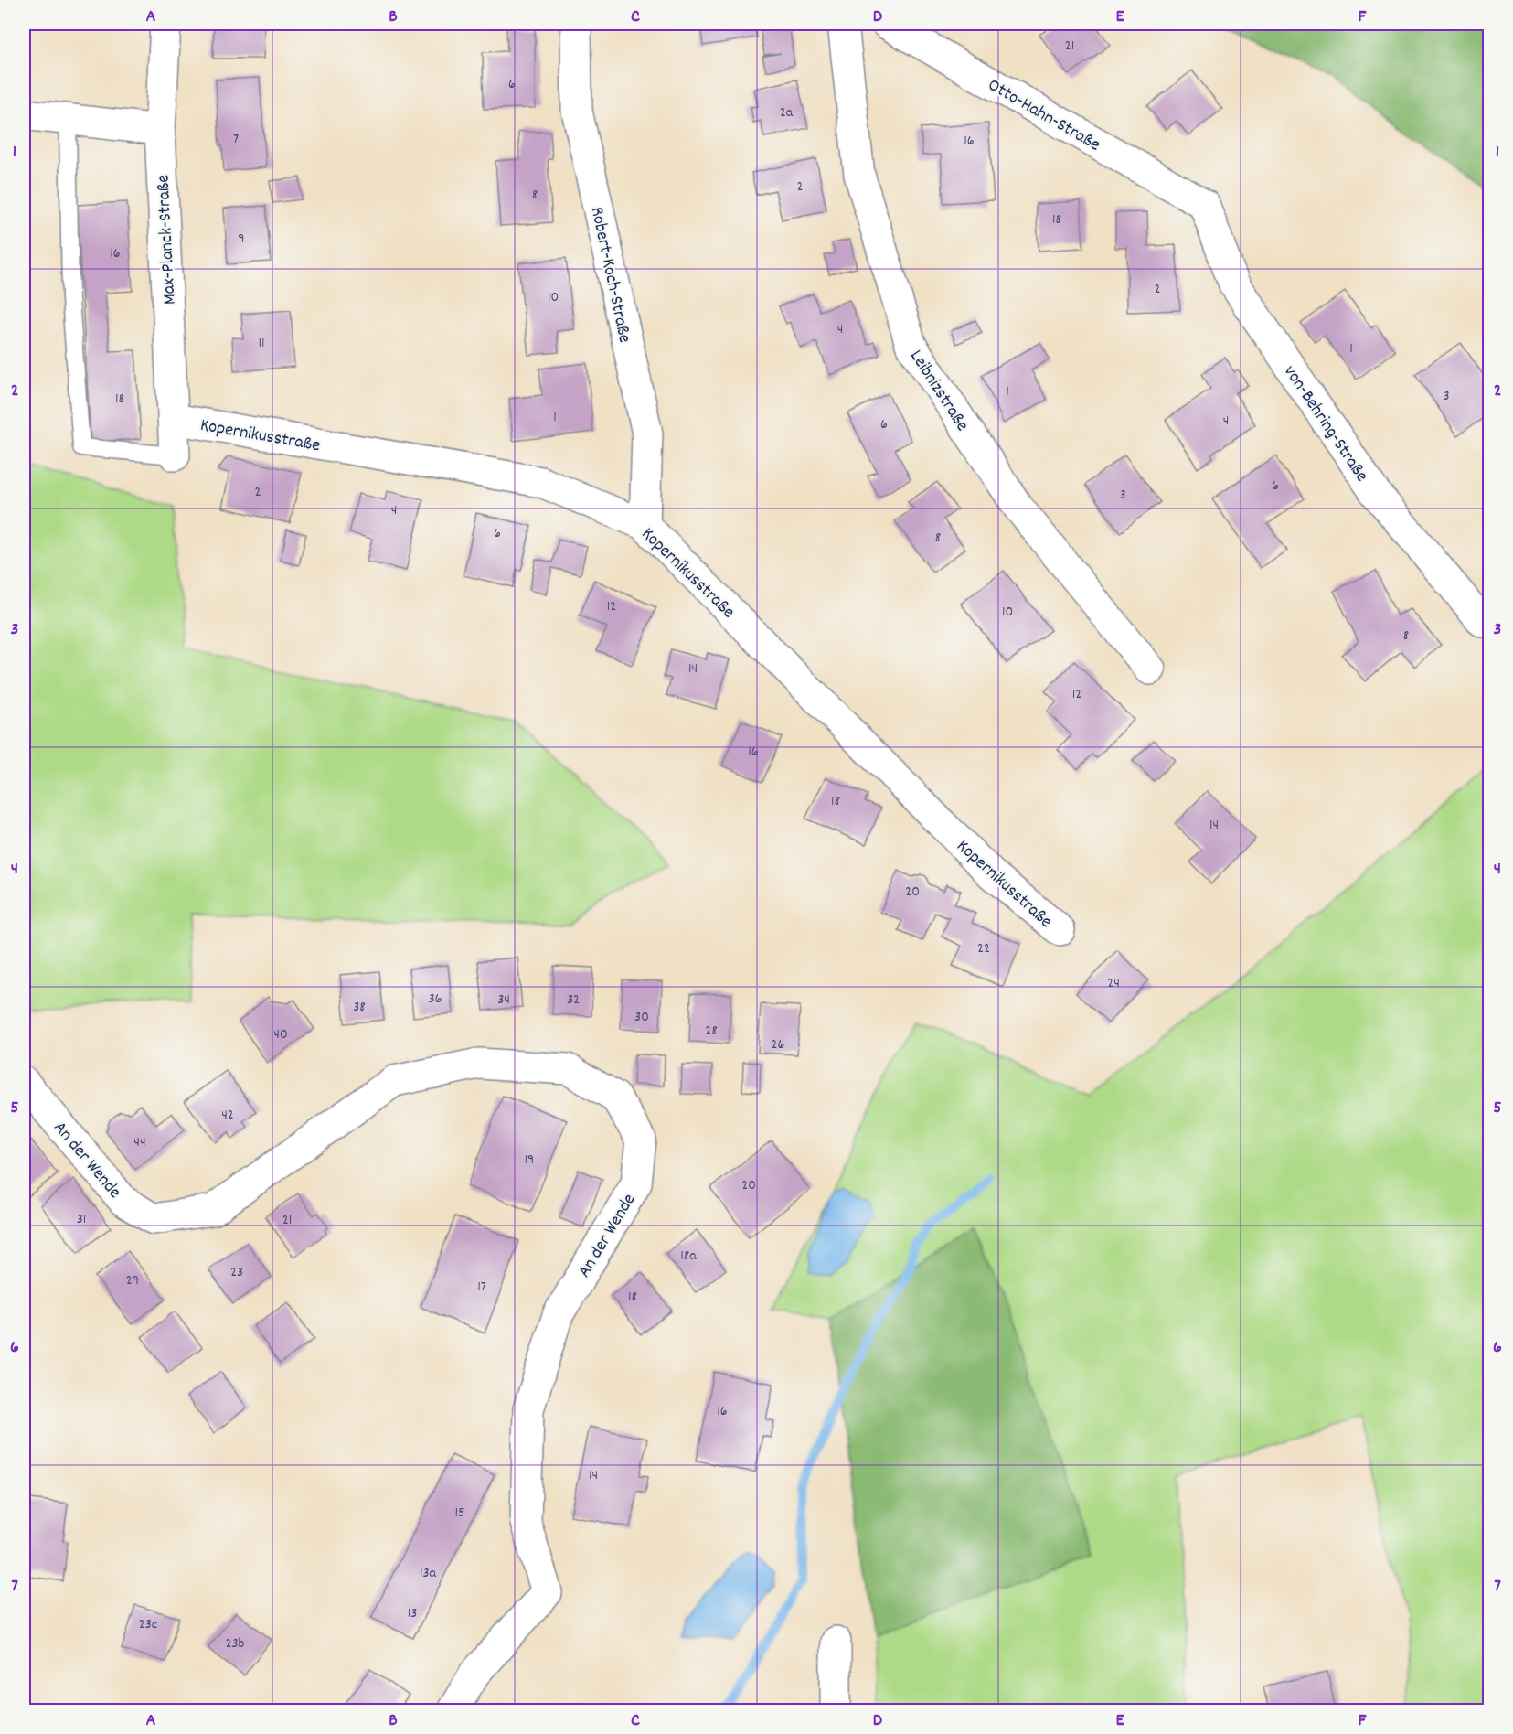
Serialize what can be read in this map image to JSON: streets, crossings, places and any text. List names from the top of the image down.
{
  "streets": {
    "street": [
      "Otto-Hahn-Straße",
      "Max-Planck-Straße",
      "Robert-Koch-Straße",
      "Leibnizstraße",
      "von-Behring-Straße",
      "Kopernikusstraße",
      "An der Wende"
    ]
  },
  "crossings": [
    ["Otto-Hahn-Straße", "von-Behring-Straße"],
    ["Max-Planck-Straße", "Kopernikusstraße"],
    ["Robert-Koch-Straße", "Kopernikusstraße"]
  ],
  "house_numbers": [
    "21",
    "6",
    "2a",
    "7",
    "16",
    "2",
    "8",
    "18",
    "9",
    "16",
    "2",
    "10",
    "4",
    "11",
    "1",
    "1",
    "3",
    "18",
    "1",
    "4",
    "6",
    "6",
    "2",
    "3",
    "4",
    "6",
    "8",
    "12",
    "10",
    "8",
    "14",
    "12",
    "16",
    "18",
    "14",
    "20",
    "22",
    "24",
    "36",
    "34",
    "32",
    "38",
    "30",
    "28",
    "40",
    "26",
    "42",
    "44",
    "19",
    "20",
    "31",
    "21",
    "18a",
    "23",
    "29",
    "17",
    "18",
    "16",
    "14",
    "15",
    "13a",
    "13",
    "23c",
    "23b"
  ],
  "grid": {
    "columns": [
      "A",
      "B",
      "C",
      "D",
      "E",
      "F"
    ],
    "rows": [
      "1",
      "2",
      "3",
      "4",
      "5",
      "6",
      "7"
    ]
  }
}
